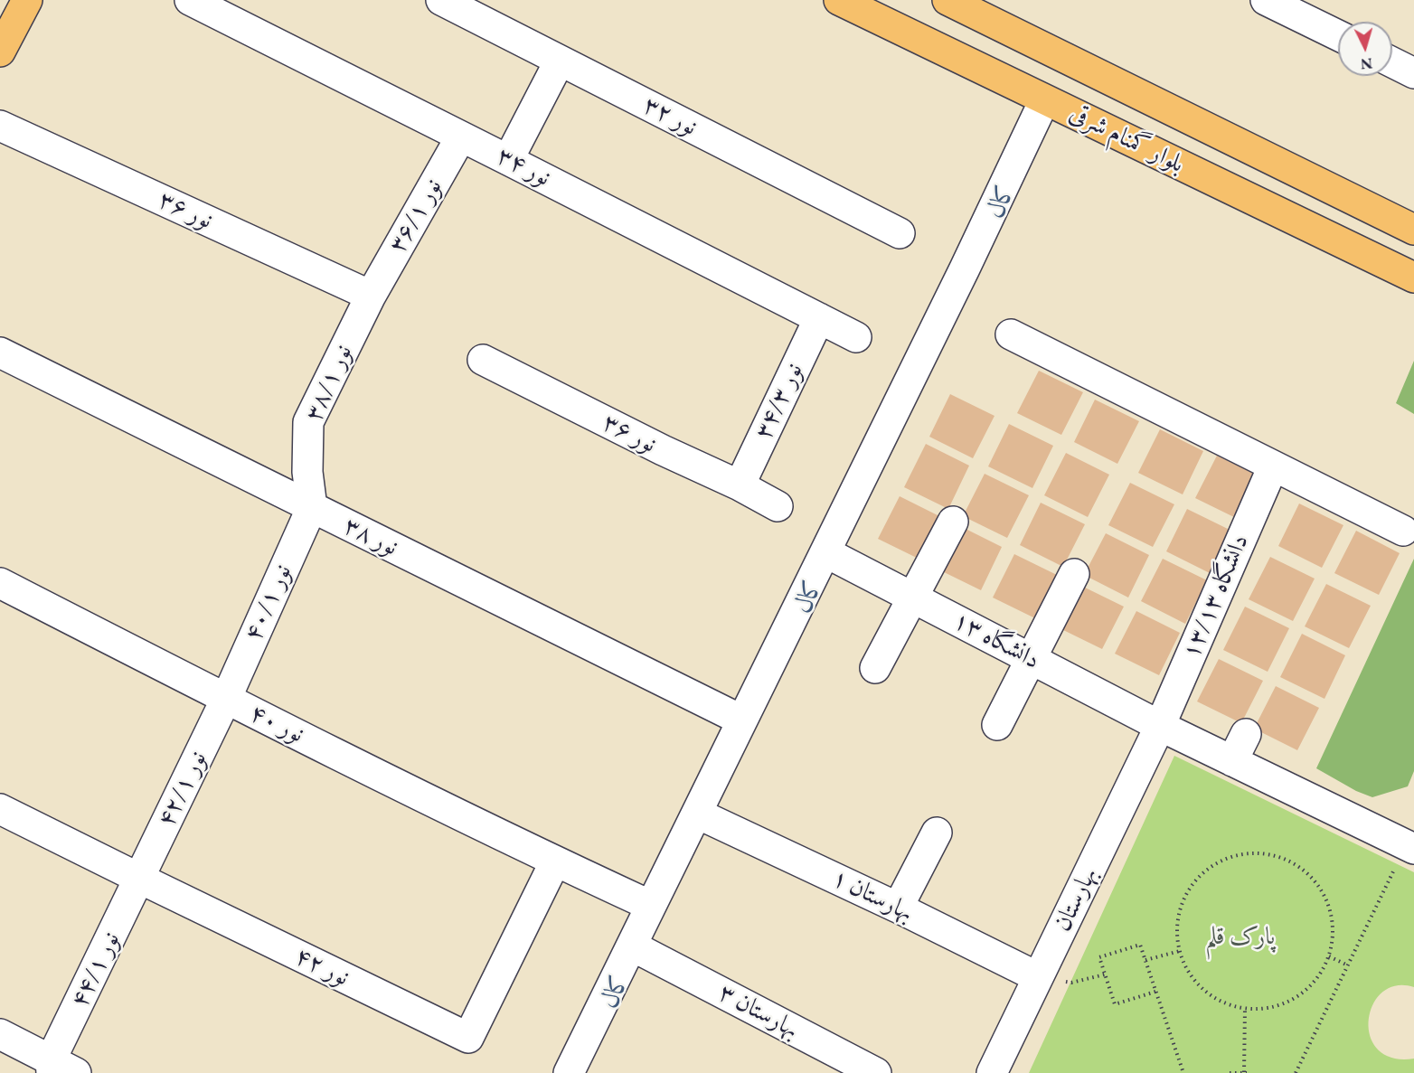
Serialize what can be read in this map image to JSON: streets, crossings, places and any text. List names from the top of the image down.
{
  "streets": {
    "main road": ["بلوار گمنام شرقی"],
    "street": [
      "نور ۳۲",
      "نور ۳۴",
      "نور ۳۶",
      "نور ۳۶/۱",
      "نور ۳۸/۱",
      "نور ۳۴/۳",
      "نور ۳۸",
      "دانشگاه ۱۳/۱۳",
      "نور ۴۰/۱",
      "دانشگاه ۱۳",
      "نور ۴۰",
      "نور ۴۲/۱",
      "بهارستان ۱",
      "بهارستان",
      "نور ۴۲",
      "نور ۴۴/۱",
      "بهارستان ۳"
    ]
  },
  "crossings": [
    ["نور ۳۴", "نور ۳۶/۱"],
    ["نور ۳۴", "نور ۳۴/۳"],
    ["نور ۳۶", "نور ۳۶/۱"],
    ["نور ۳۶", "نور ۳۸/۱"],
    ["نور ۳۶", "نور ۳۴/۳"],
    ["نور ۳۶/۱", "نور ۳۸/۱"],
    ["نور ۳۸/۱", "نور ۳۸"],
    ["نور ۳۸/۱", "نور ۴۰/۱"],
    ["نور ۳۸", "نور ۴۰/۱"],
    ["دانشگاه ۱۳/۱۳", "دانشگاه ۱۳"],
    ["دانشگاه ۱۳/۱۳", "بهارستان"],
    ["نور ۴۰/۱", "نور ۴۰"],
    ["نور ۴۰/۱", "نور ۴۲/۱"],
    ["دانشگاه ۱۳", "بهارستان"],
    ["نور ۴۰", "نور ۴۲/۱"],
    ["نور ۴۰", "نور ۴۲"],
    ["نور ۴۲/۱", "نور ۴۲"],
    ["نور ۴۲/۱", "نور ۴۴/۱"],
    ["بهارستان ۱", "بهارستان"],
    ["نور ۴۲", "نور ۴۴/۱"]
  ],
  "water": ["کال"],
  "parks": ["پارک قلم"],
  "north": "bottom"
}
